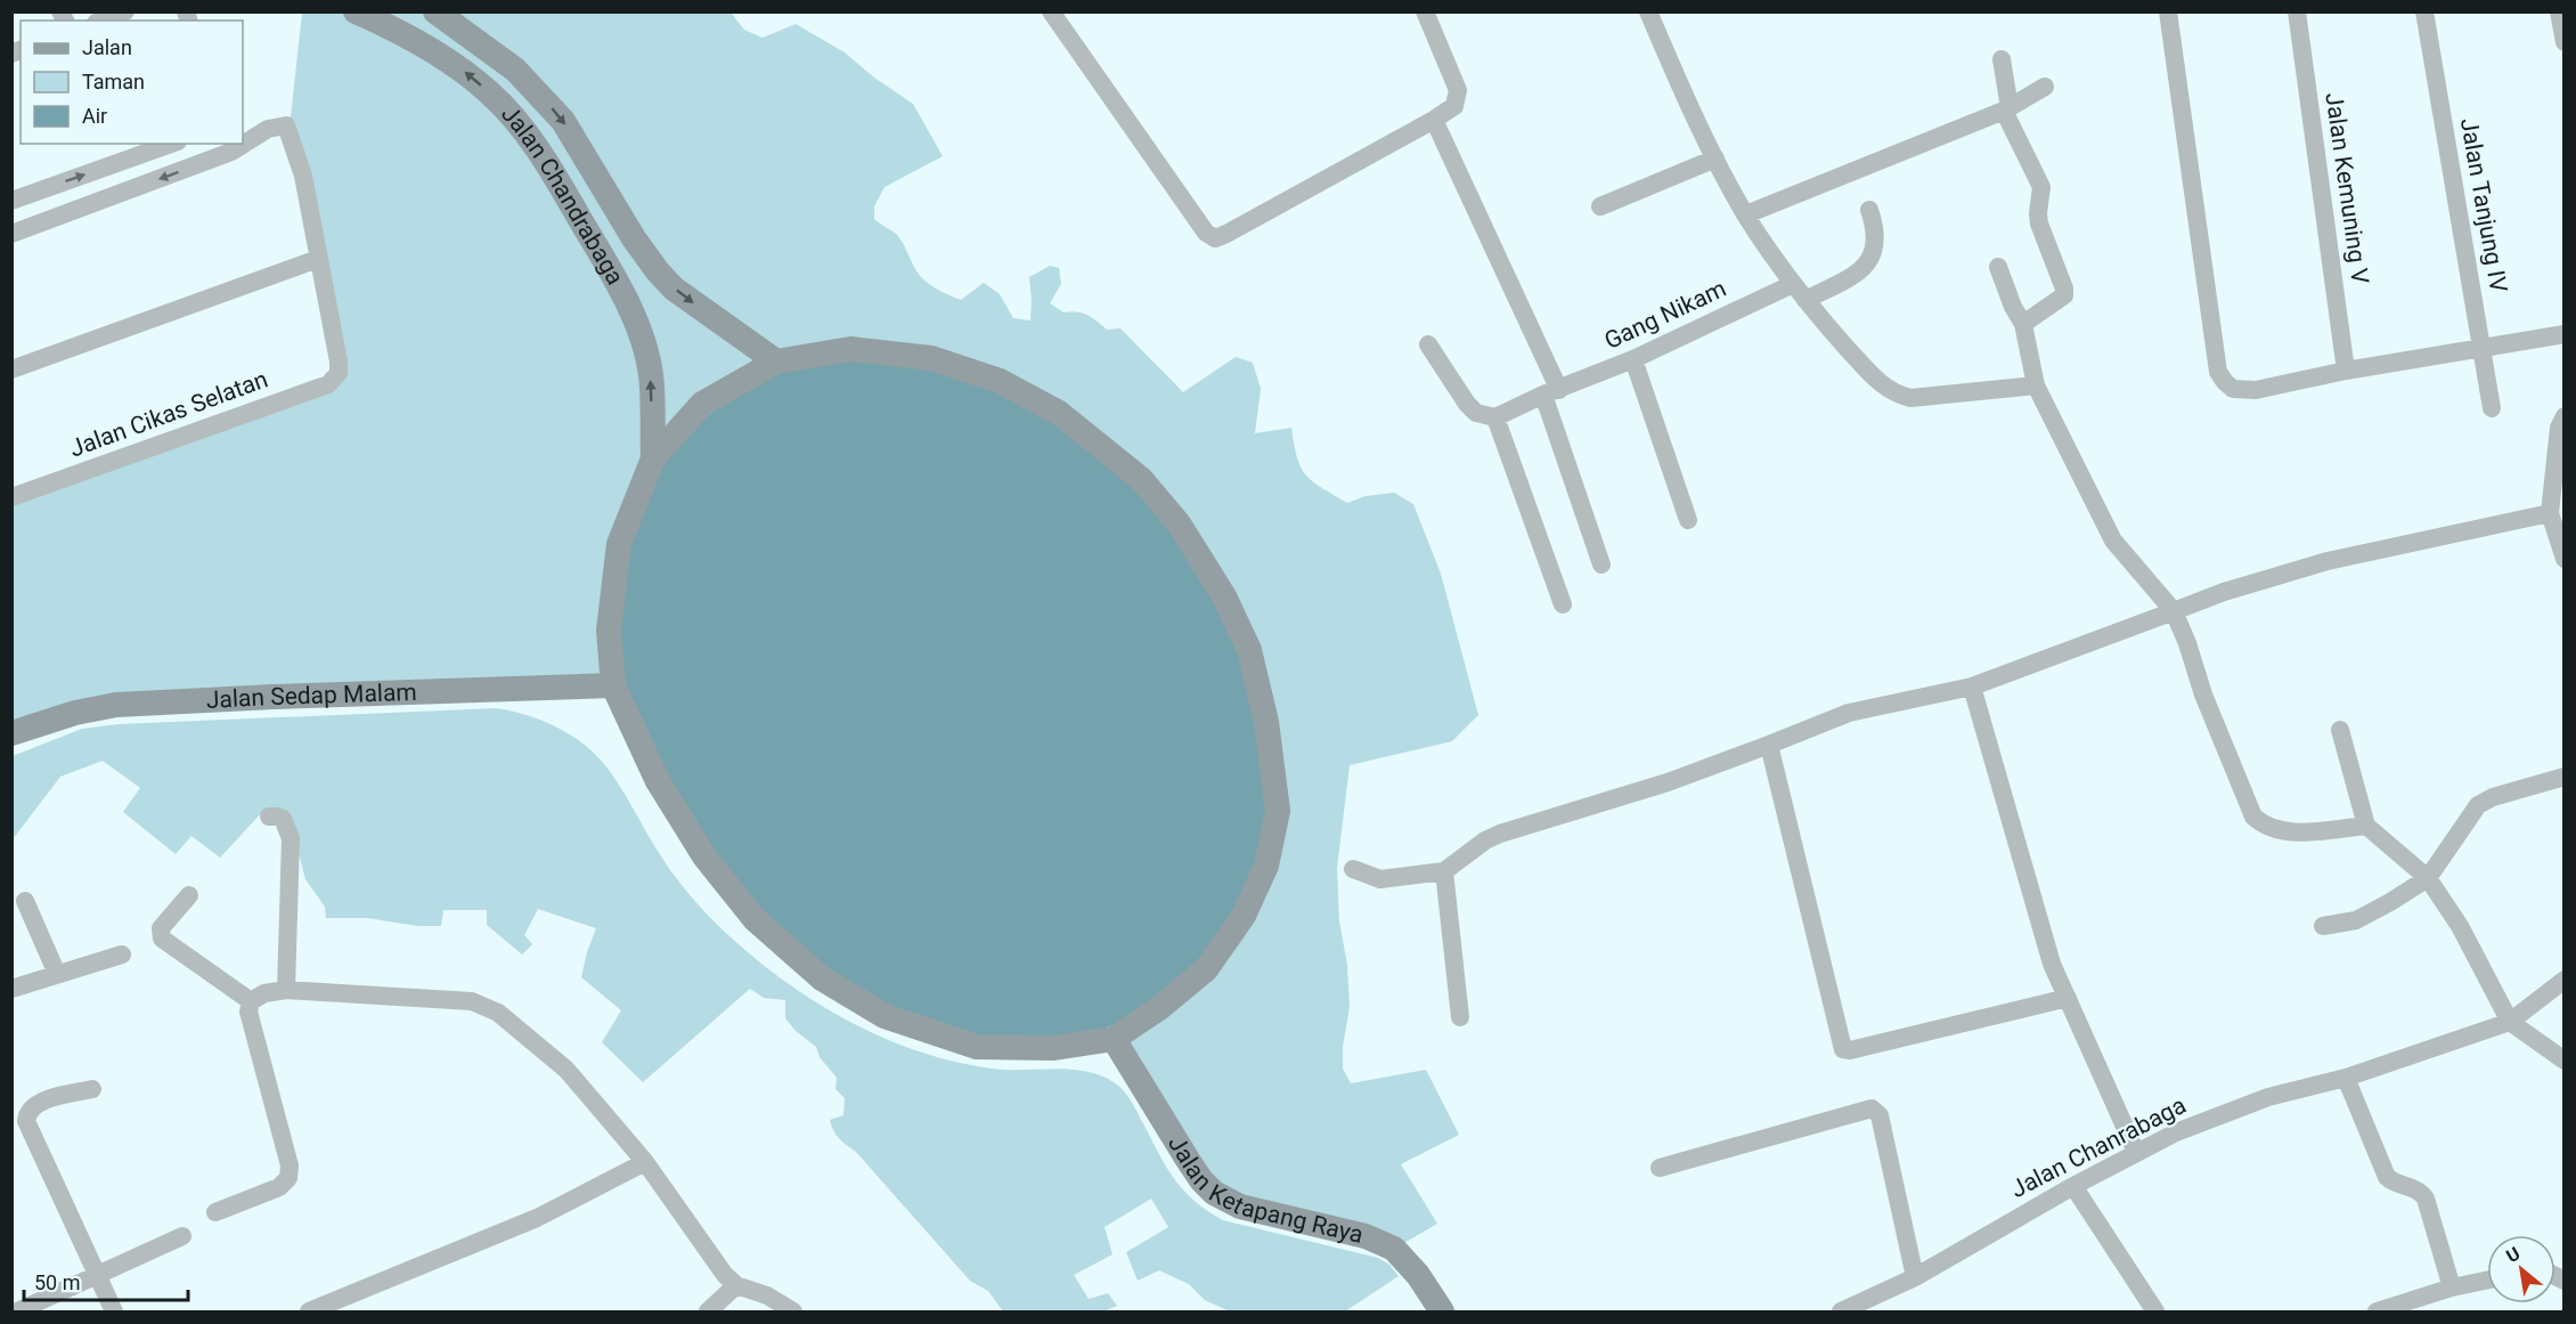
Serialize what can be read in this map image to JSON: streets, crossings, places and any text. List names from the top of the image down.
{
  "streets": {
    "street": [
      "Jalan Kemuning V",
      "Jalan Chandrabaga",
      "Jalan Tanjung IV",
      "Gang Nikam",
      "Jalan Cikas Selatan",
      "Jalan Sedap Malam",
      "Jalan Chanrabaga",
      "Jalan Ketapang Raya"
    ]
  },
  "legend": ["Jalan", "Taman", "Air"],
  "scale_bar": "50 m",
  "north": "top left"
}
